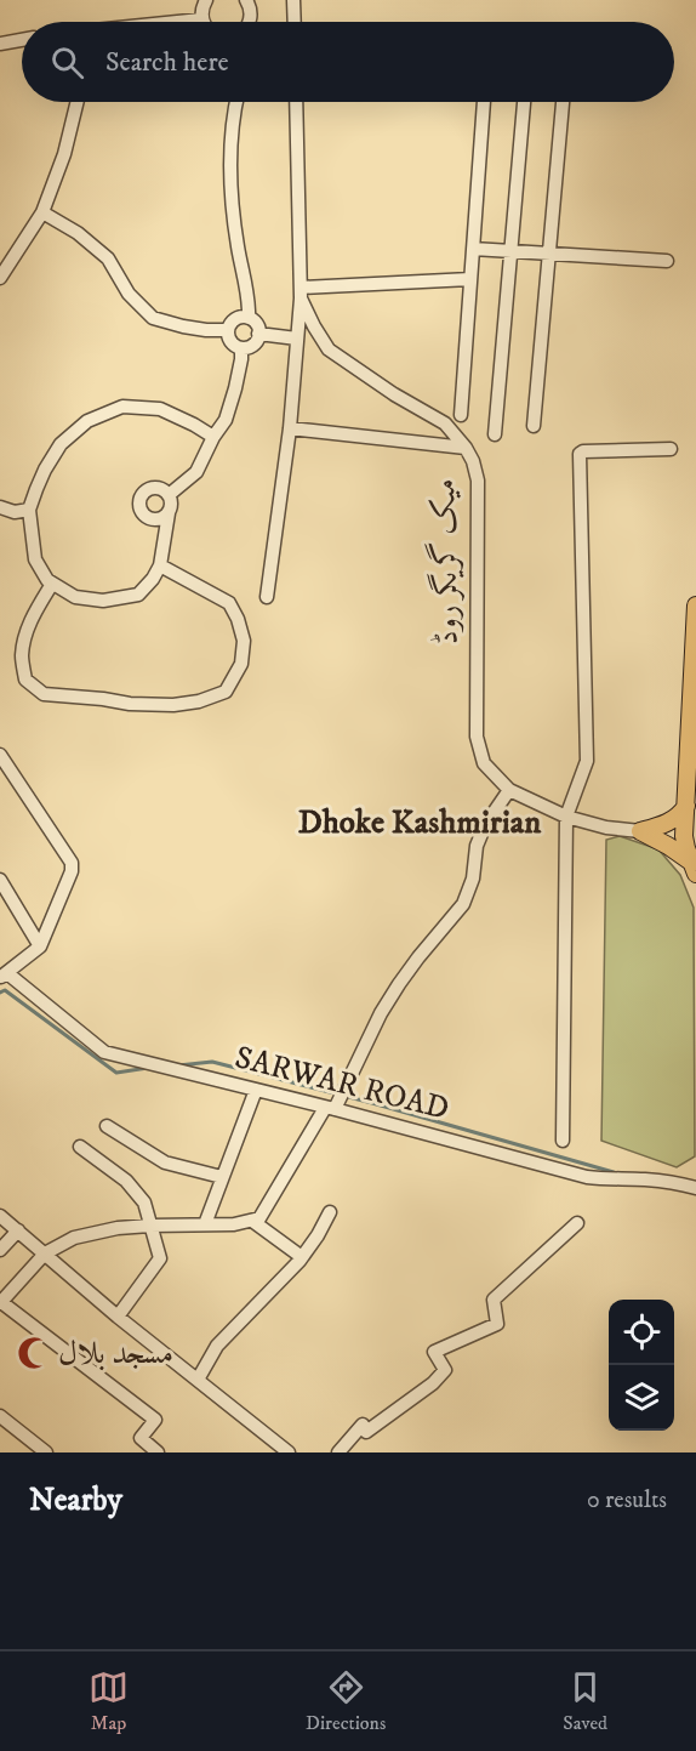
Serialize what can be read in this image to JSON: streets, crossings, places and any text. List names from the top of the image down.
{
  "streets": {
    "main road": ["میک گریگر روڈ"],
    "street": ["SARWAR ROAD"]
  },
  "districts": ["Dhoke Kashmirian"],
  "places": {
    "mosque": ["مسجد بلال"]
  },
  "page": {
    "search": "Search here",
    "heading": ["Nearby", "0 results"],
    "nav": ["Map", "Directions", "Saved"]
  }
}
